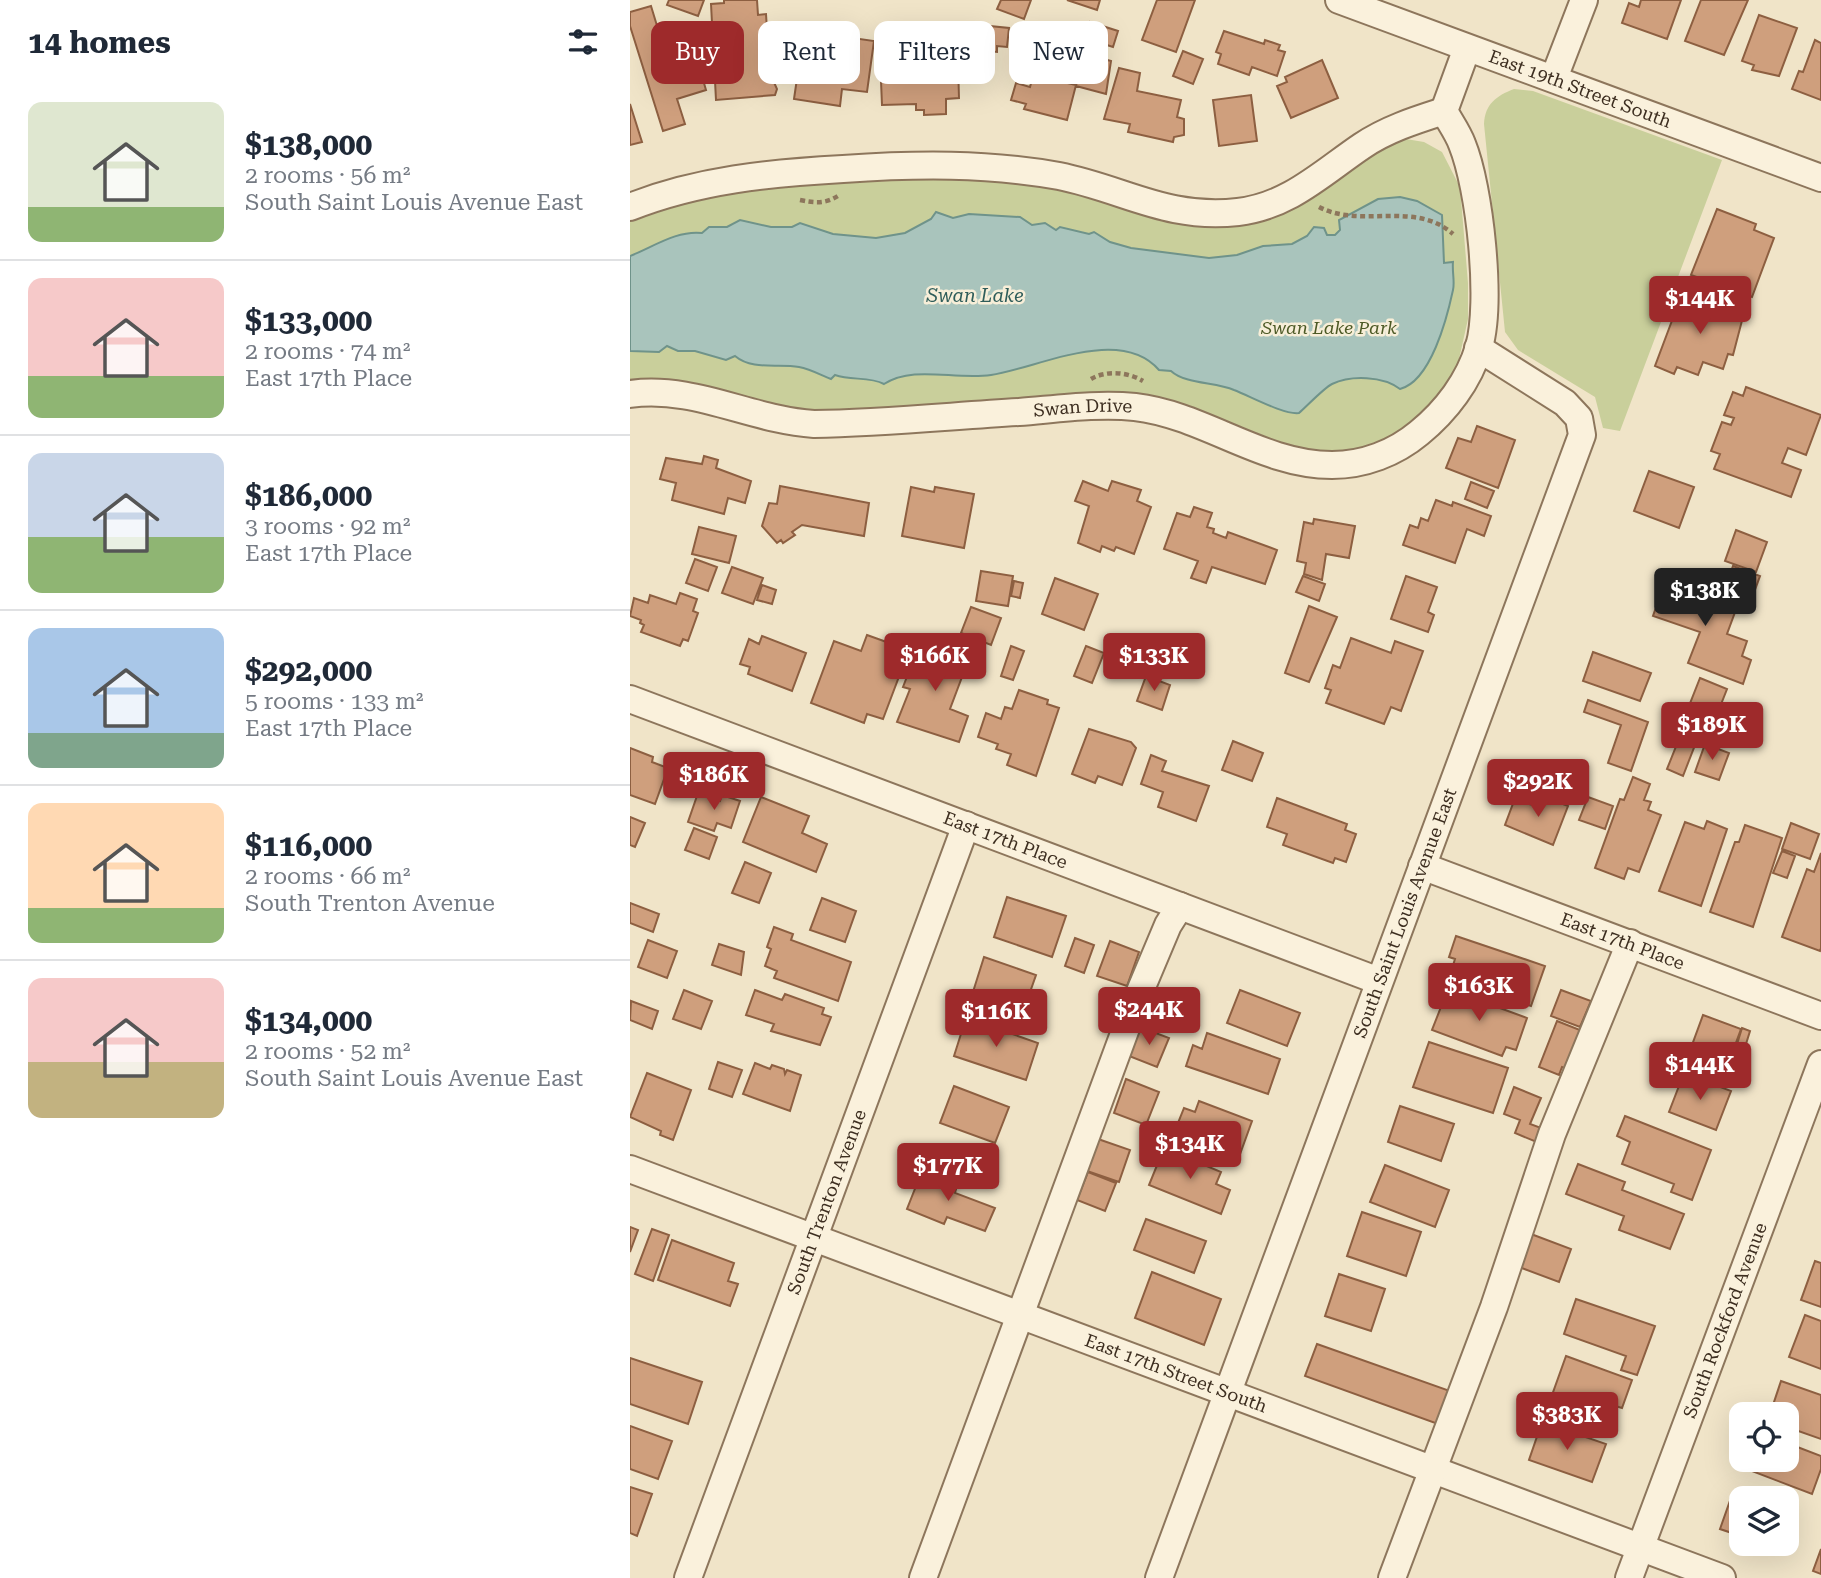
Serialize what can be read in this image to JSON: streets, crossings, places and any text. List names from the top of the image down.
{
  "streets": {
    "street": [
      "East 19th Street South",
      "Swan Drive",
      "East 17th Place",
      "South Saint Louis Avenue East",
      "South Trenton Avenue",
      "South Rockford Avenue",
      "East 17th Street South"
    ]
  },
  "crossings": [
    ["Swan Drive", "South Saint Louis Avenue East"],
    ["East 17th Place", "South Saint Louis Avenue East"],
    ["East 17th Place", "South Trenton Avenue"],
    ["South Saint Louis Avenue East", "East 17th Street South"],
    ["South Trenton Avenue", "East 17th Street South"],
    ["South Rockford Avenue", "East 17th Street South"]
  ],
  "water": ["Swan Lake"],
  "parks": ["Swan Lake Park"],
  "page": {
    "heading": "14 homes",
    "chip": [
      "Buy",
      "Rent",
      "Filters",
      "New"
    ],
    "list": [
      {
        "name": "$138,000",
        "note": "2 rooms · 56 m² · South Saint Louis Avenue East"
      },
      {
        "name": "$133,000",
        "note": "2 rooms · 74 m² · East 17th Place"
      },
      {
        "name": "$186,000",
        "note": "3 rooms · 92 m² · East 17th Place"
      },
      {
        "name": "$292,000",
        "note": "5 rooms · 133 m² · East 17th Place"
      },
      {
        "name": "$116,000",
        "note": "2 rooms · 66 m² · South Trenton Avenue"
      },
      {
        "name": "$134,000",
        "note": "2 rooms · 52 m² · South Saint Louis Avenue East"
      }
    ],
    "price": [
      "$144K",
      "$138K",
      "$166K",
      "$133K",
      "$189K",
      "$186K",
      "$292K",
      "$163K",
      "$244K",
      "$116K",
      "$144K",
      "$134K",
      "$177K",
      "$383K"
    ]
  }
}
